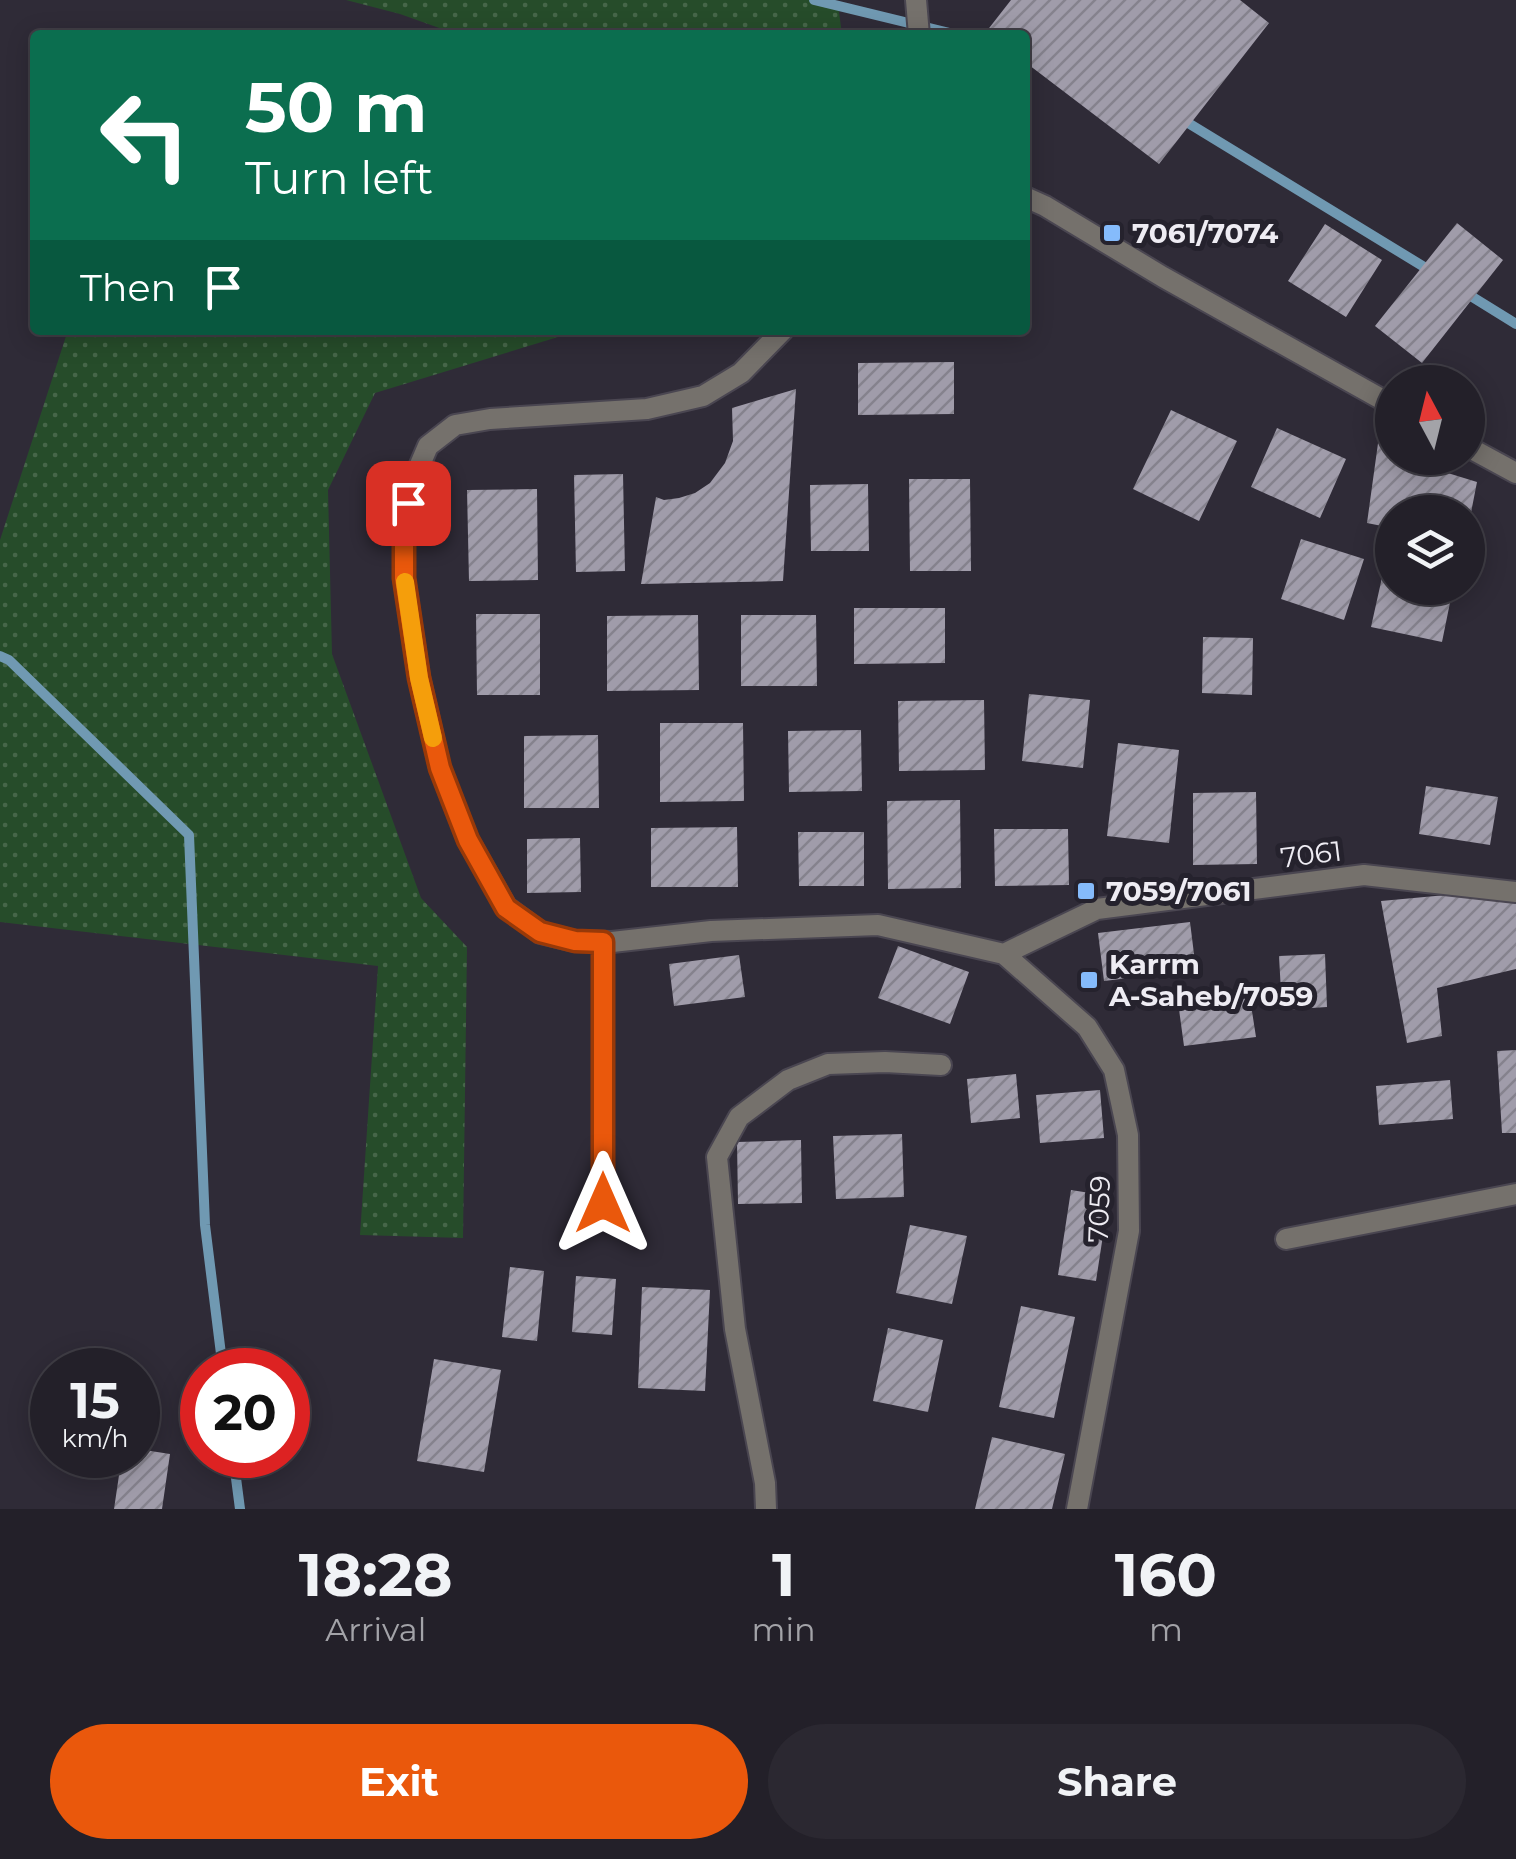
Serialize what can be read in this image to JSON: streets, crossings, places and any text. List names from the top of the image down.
{
  "streets": {
    "street": ["7061", "7059"]
  },
  "crossings": [
    ["7061", "7059"]
  ],
  "places": {
    "transit": ["7061/7074", "7059/7061", "Karrm A-Saheb/7059"]
  },
  "north": "top",
  "page": {
    "turn": ["50 m", "Turn left"],
    "then": "Then",
    "speed": "15 km/h",
    "limit": "20",
    "eta": [
      "18:28",
      "Arrival",
      "1",
      "min",
      "160",
      "m"
    ],
    "buttons": ["Exit", "Share"]
  }
}
